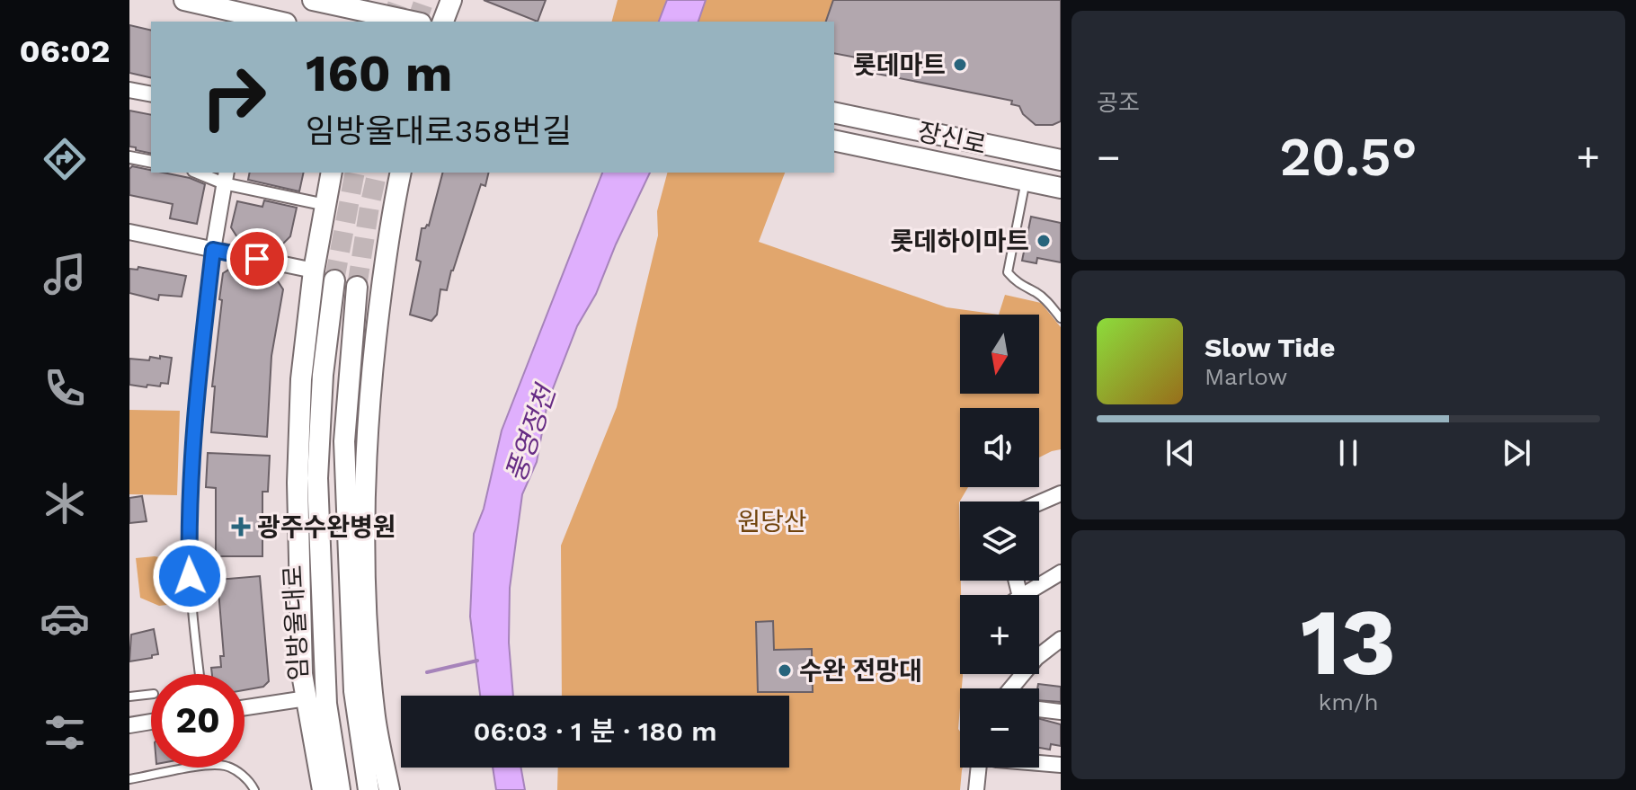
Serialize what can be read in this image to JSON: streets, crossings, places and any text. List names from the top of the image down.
{
  "streets": {
    "main road": ["장신로", "임방울대로"]
  },
  "water": ["풍영정천"],
  "parks": ["원당산"],
  "places": {
    "other": ["롯데마트", "롯데하이마트", "수완 전망대"],
    "health": ["광주수완병원"]
  },
  "north": "bottom",
  "page": {
    "tabs": "06:02",
    "tile": [
      "공조",
      ["13", "km/h"]
    ],
    "turn": ["160 m", "임방울대로358번길"],
    "heat": ["−", "20.5°", "+"],
    "map_buttons": ["+", "−"],
    "song": ["Slow Tide", "Marlow"],
    "limit": "20",
    "trip": "06:03 · 1 분 · 180 m"
  }
}
